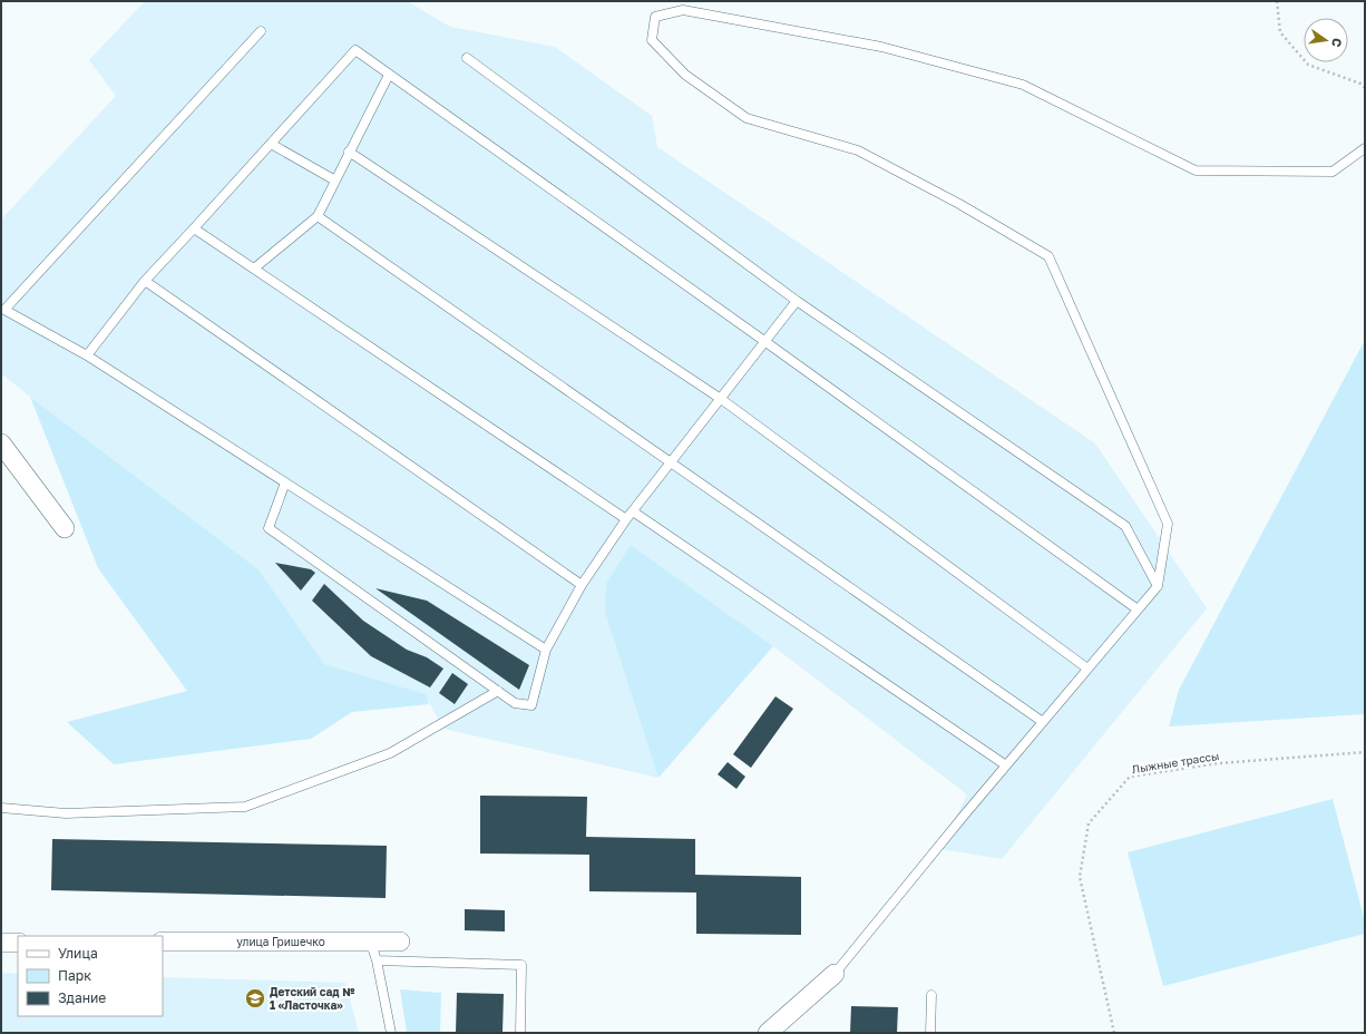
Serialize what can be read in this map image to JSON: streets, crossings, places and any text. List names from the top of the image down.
{
  "streets": {
    "street": ["улица Гришечко"],
    "path": ["Лыжные трассы"]
  },
  "places": {
    "school or university": ["Детский сад № 1 «Ласточка»"]
  },
  "legend": ["Улица", "Парк", "Здание"],
  "north": "right"
}
